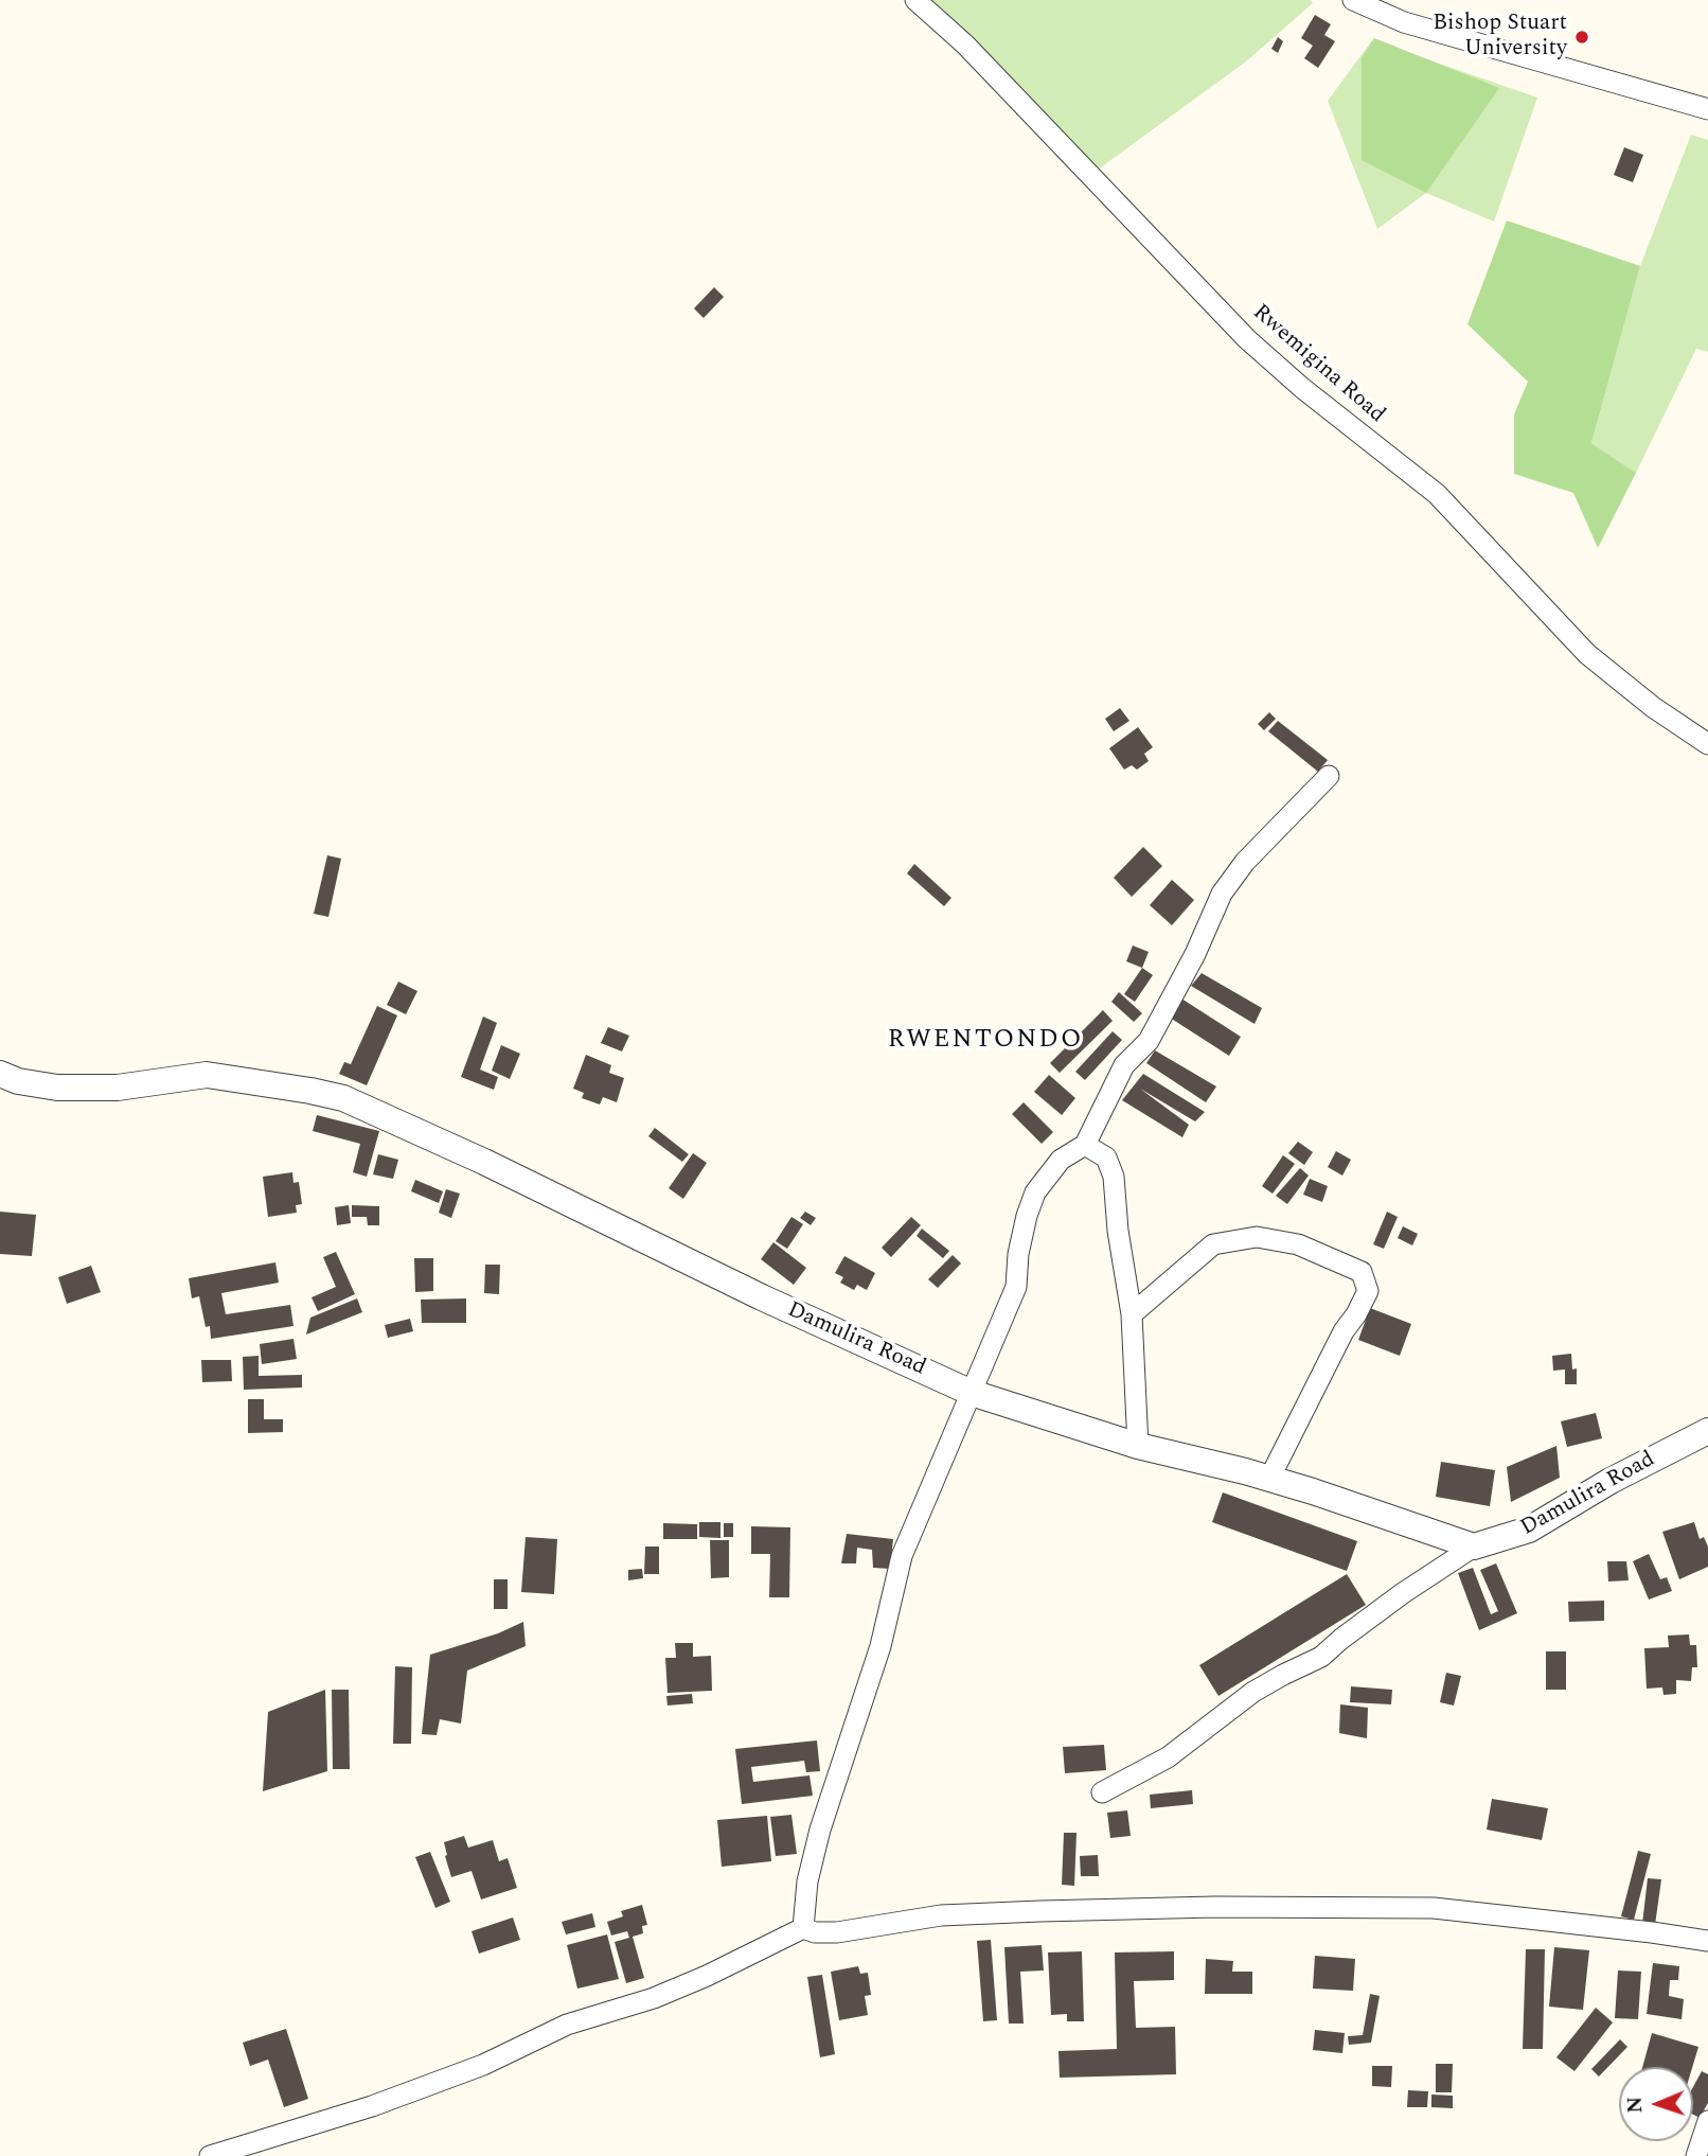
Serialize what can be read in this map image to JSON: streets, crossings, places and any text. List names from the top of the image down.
{
  "streets": {
    "street": ["Rwemigina Road", "Damulira Road"]
  },
  "districts": ["RWENTONDO"],
  "places": ["Bishop Stuart University"],
  "north": "left"
}
